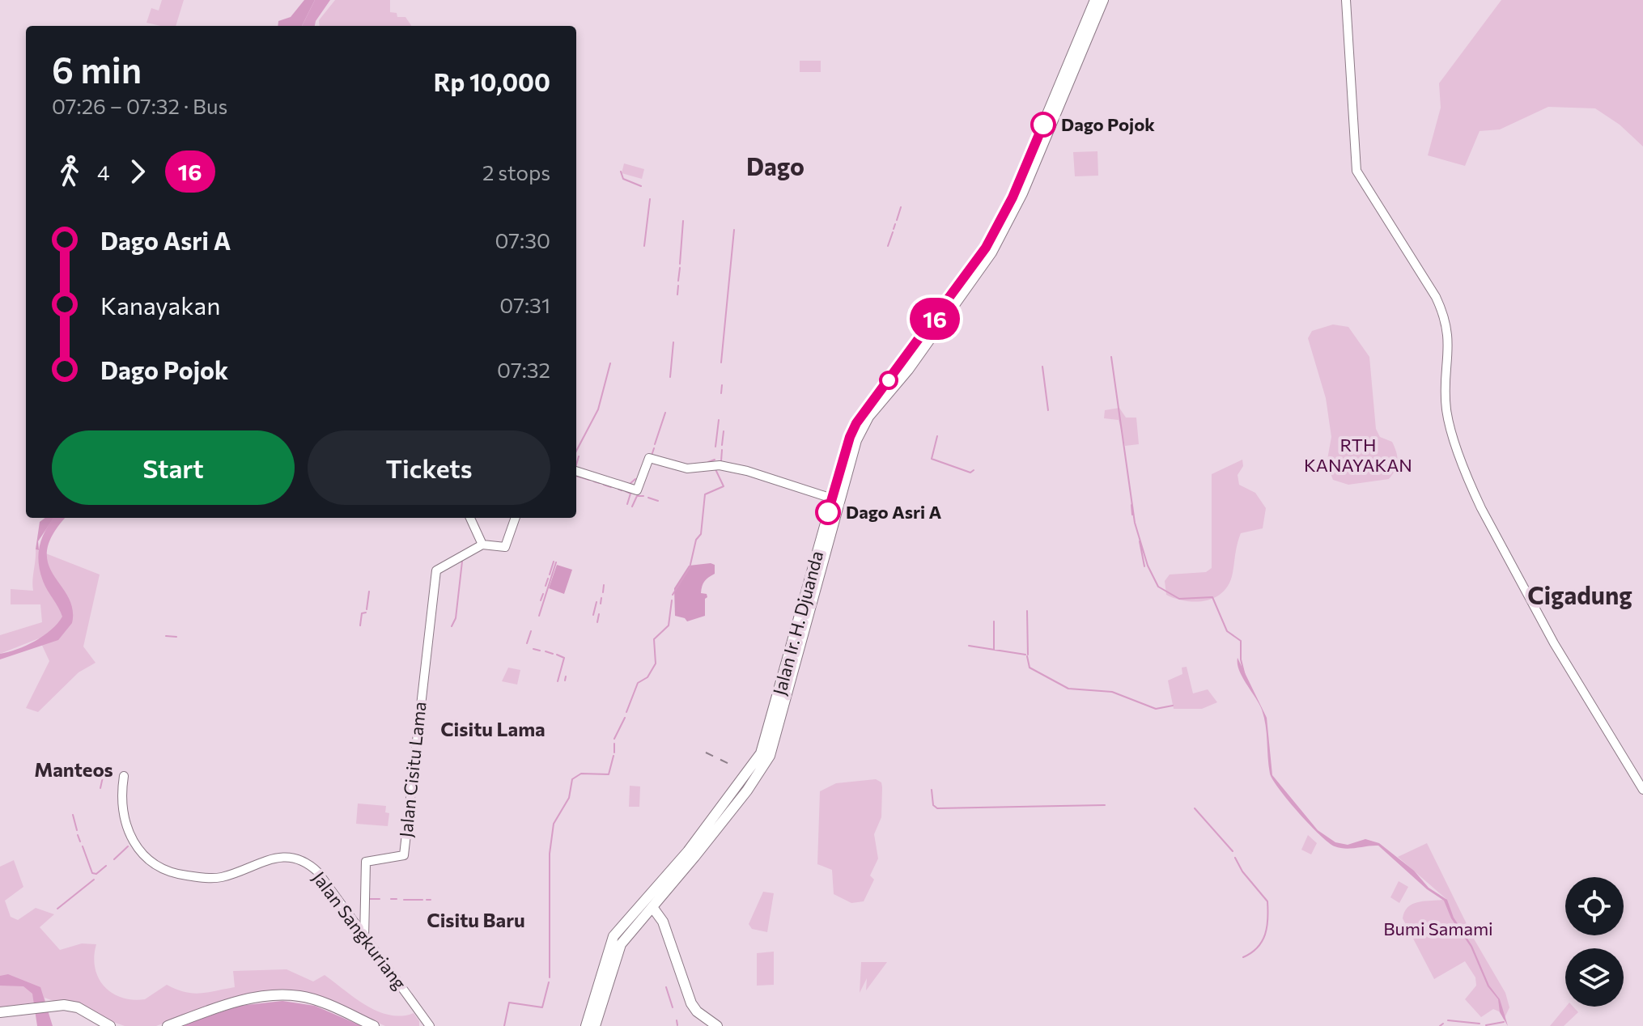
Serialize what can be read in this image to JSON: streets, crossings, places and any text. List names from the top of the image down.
{
  "streets": {
    "main road": ["Jalan Ir. H. Djuanda"],
    "street": ["Jalan Cisitu Lama", "Jalan Sangkuriang"]
  },
  "crossings": [
    ["Jalan Cisitu Lama", "Jalan Sangkuriang"]
  ],
  "districts": [
    "Dago",
    "Cigadung",
    "Cisitu Lama",
    "Manteos",
    "Cisitu Baru"
  ],
  "parks": ["RTH KANAYAKAN", "Bumi Samami"],
  "places": ["Dago Pojok", "Dago Asri A"],
  "lines": ["bus line 16"],
  "page": {
    "on_map": "16",
    "heading": ["6 min", "07:26 – 07:32 · Bus", "Rp 10,000"],
    "legs": ["4", "16", "2 stops"],
    "list": [
      {
        "name": "Dago Asri A",
        "value": "07:30"
      },
      {
        "name": "Kanayakan",
        "value": "07:31"
      },
      {
        "name": "Dago Pojok",
        "value": "07:32"
      }
    ],
    "buttons": ["Start", "Tickets"]
  }
}
